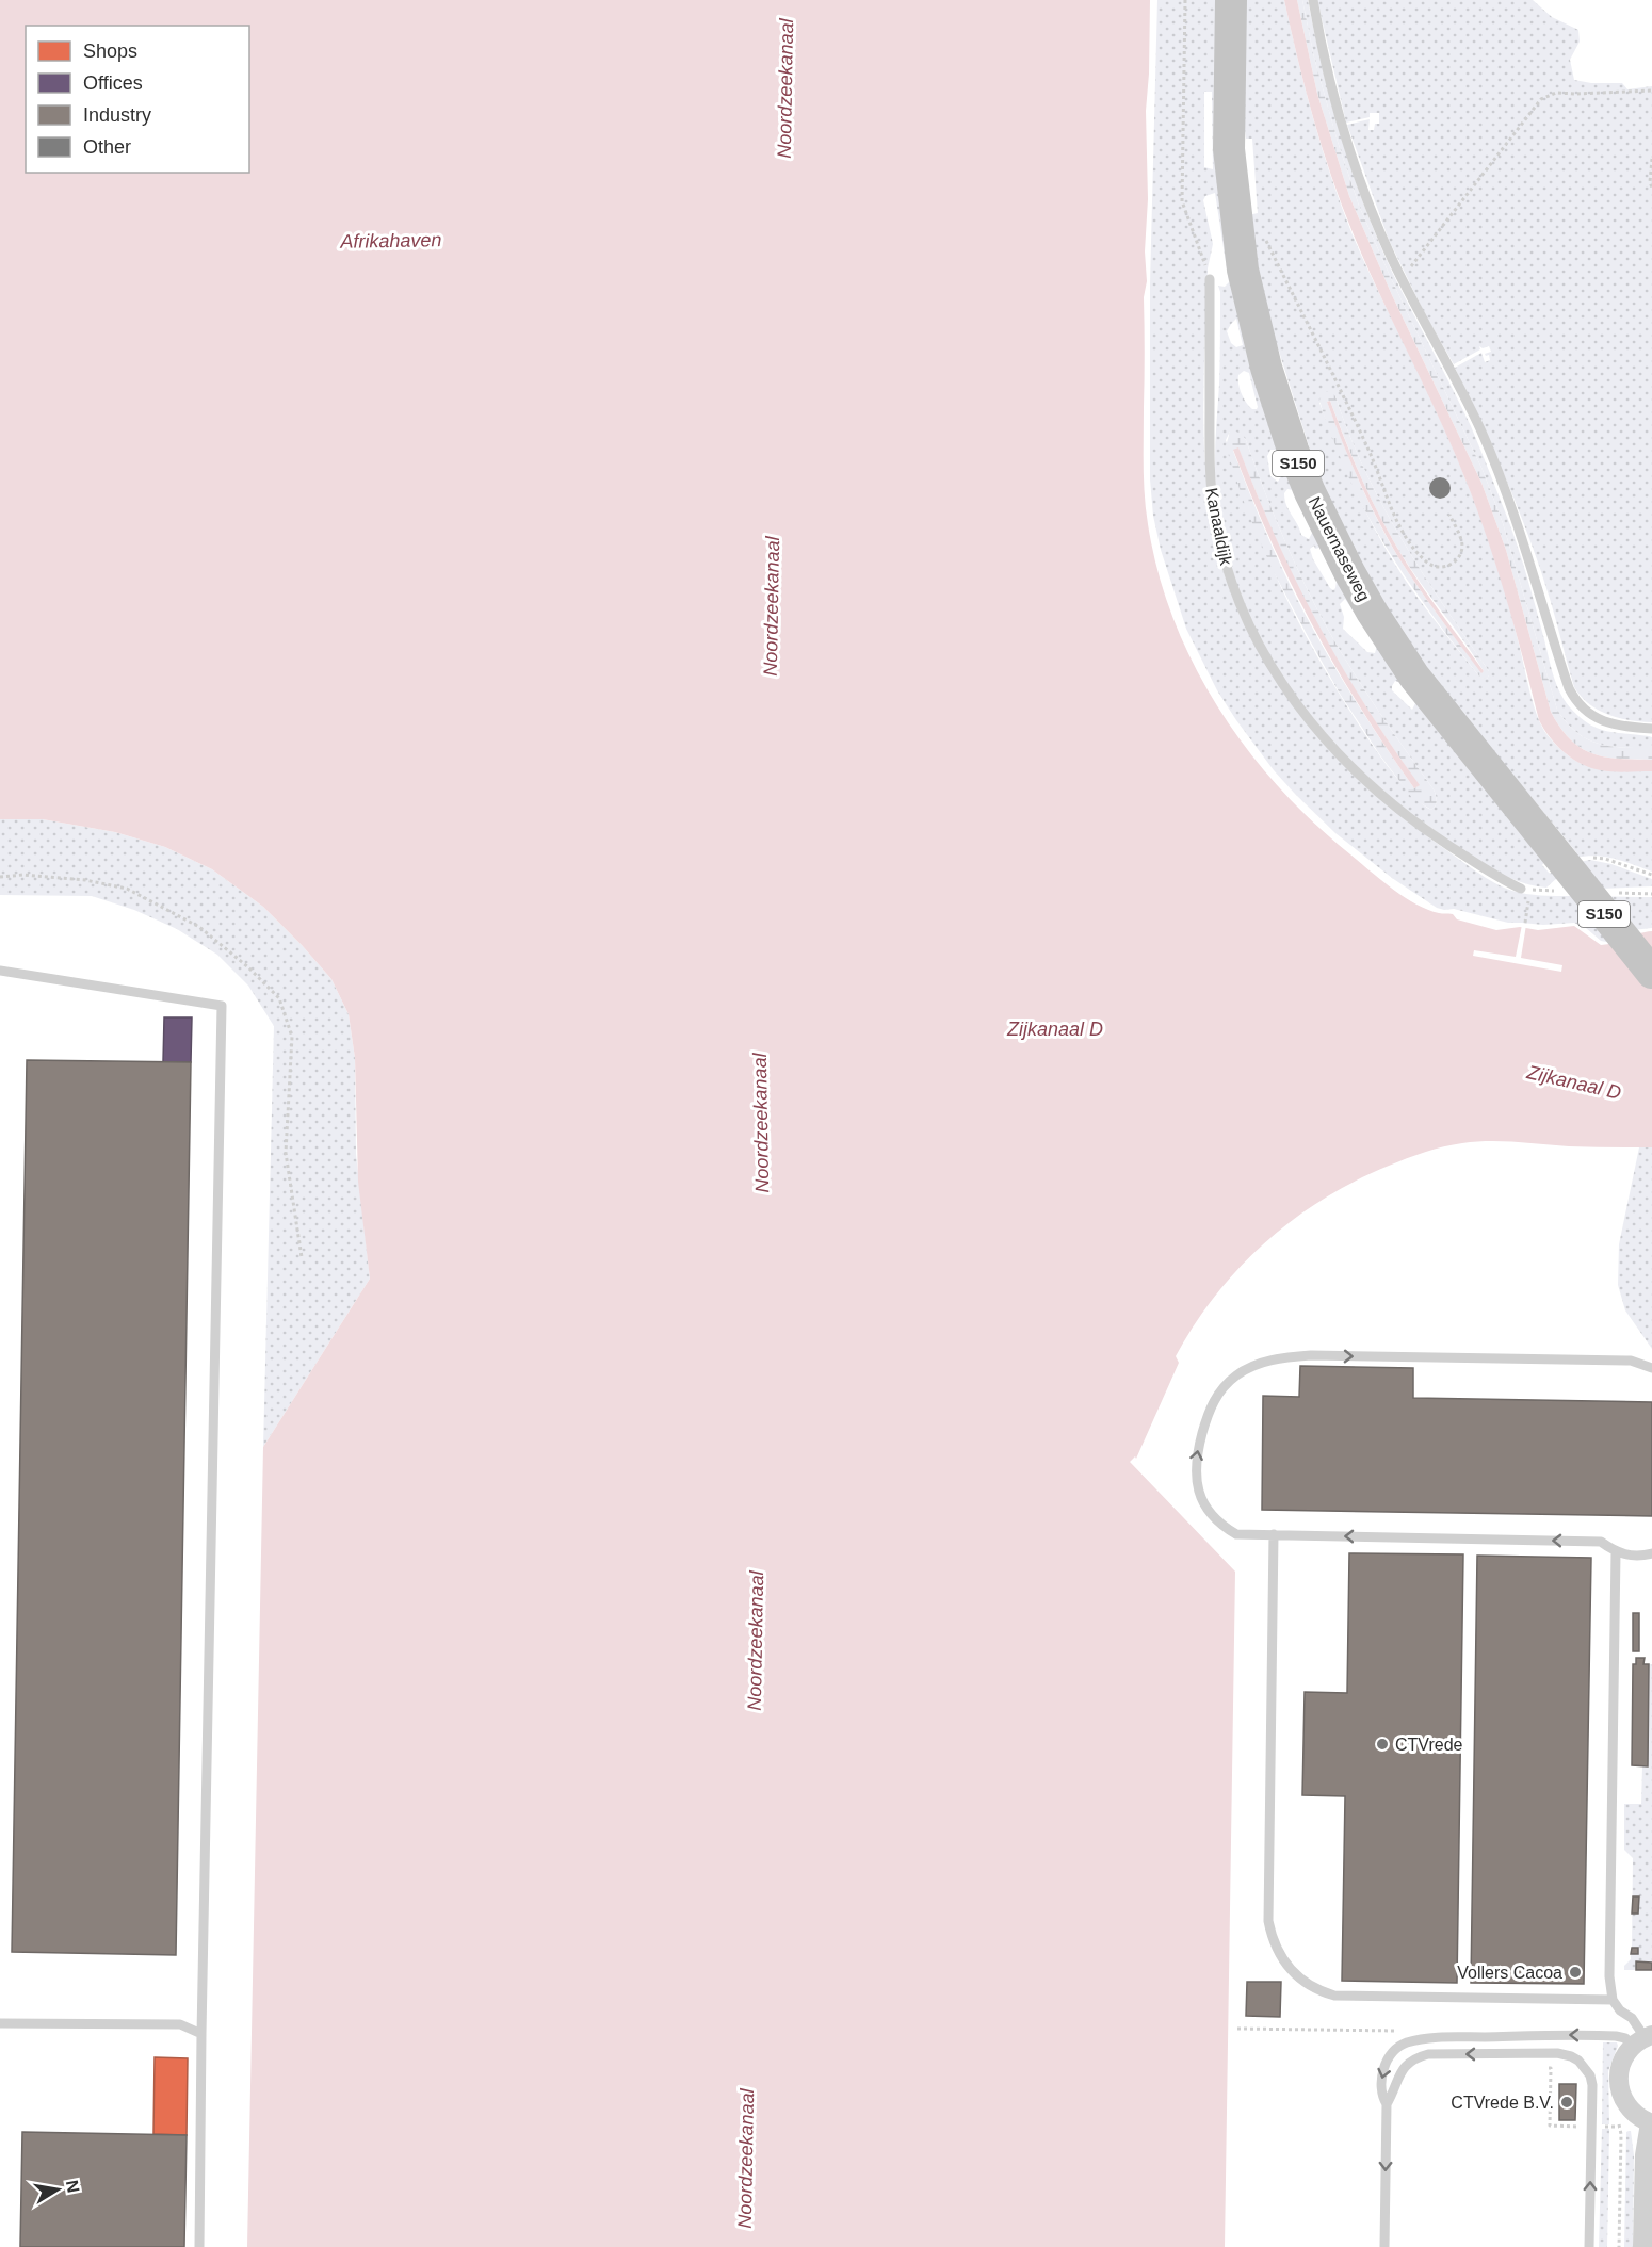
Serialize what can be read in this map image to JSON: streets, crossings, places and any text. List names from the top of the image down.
{
  "streets": {
    "main road": ["S150", "Nauernaseweg"],
    "lane": ["Kanaaldijk"]
  },
  "water": ["Noordzeekanaal", "Afrikahaven", "Zijkanaal D"],
  "places": ["CTVrede", "Vollers Cacoa", "CTVrede B.V."],
  "legend": [
    "Shops",
    "Offices",
    "Industry",
    "Other"
  ],
  "north": "right"
}
